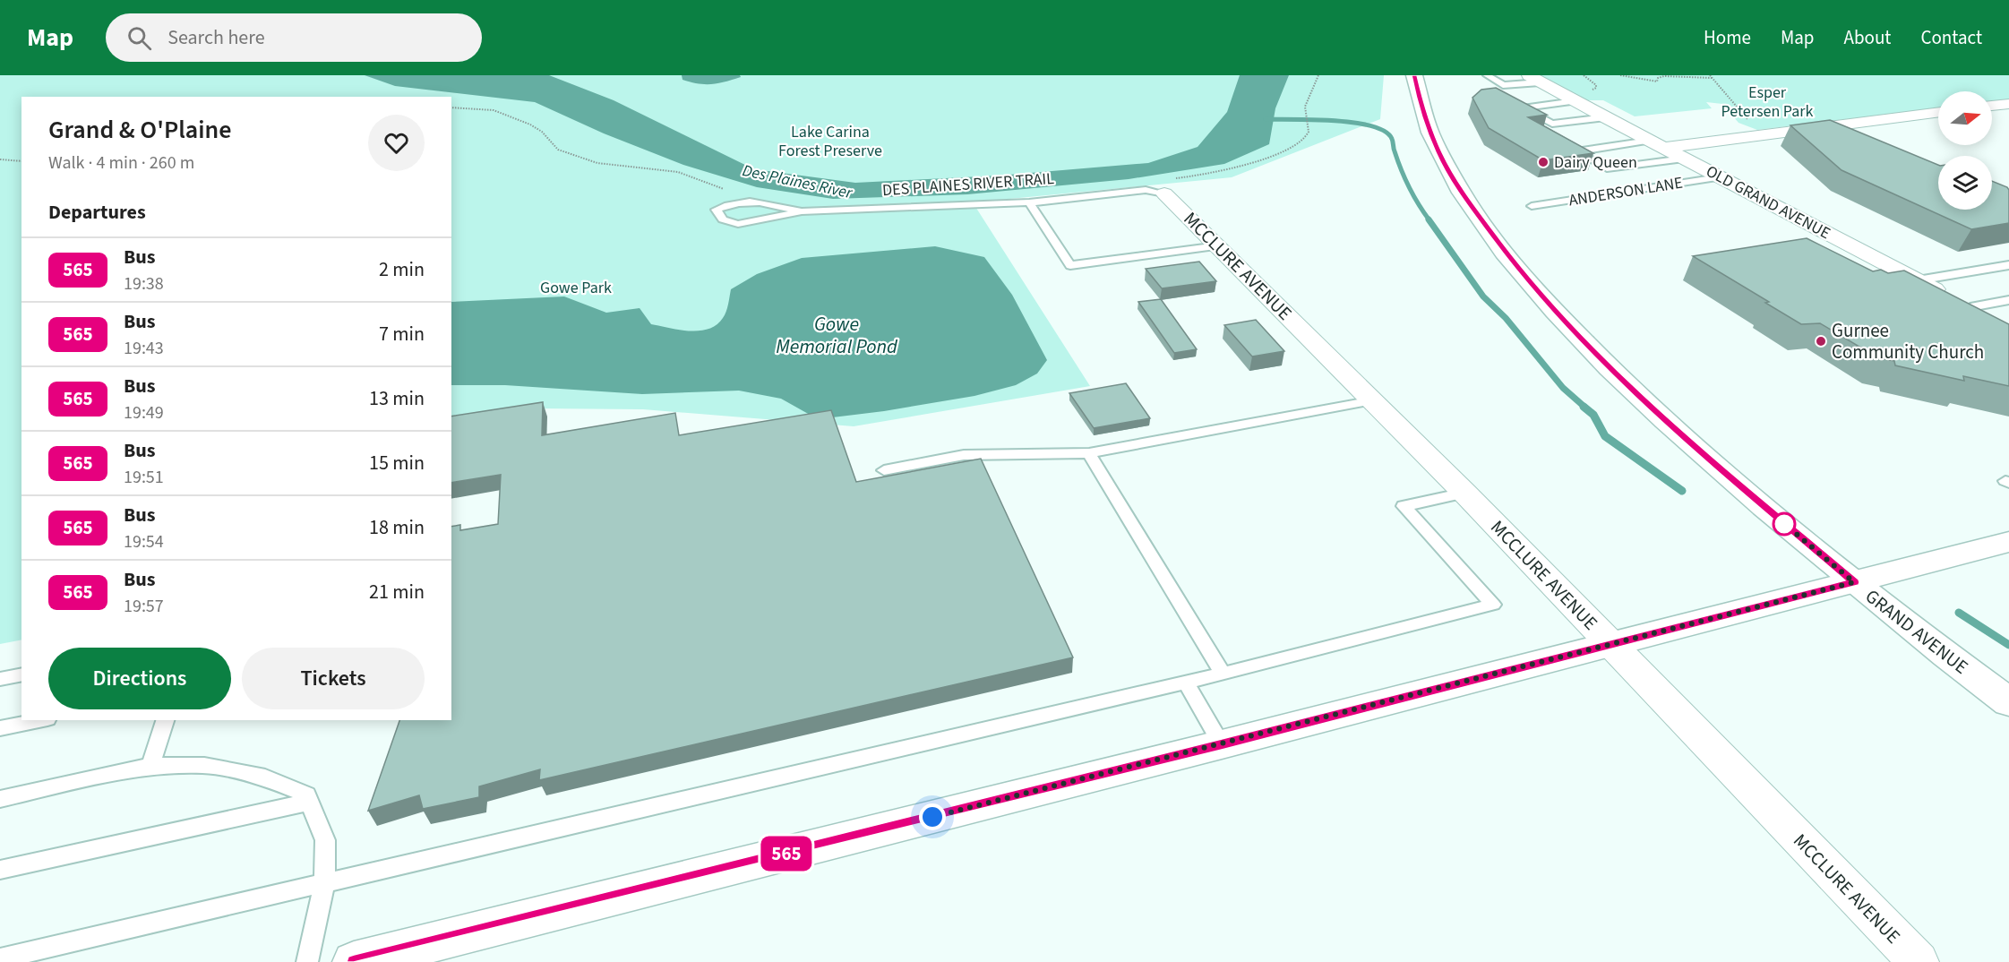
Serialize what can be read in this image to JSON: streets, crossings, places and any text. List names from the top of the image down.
{
  "streets": {
    "main road": ["GRAND AVENUE"],
    "street": ["OLD GRAND AVENUE", "MCCLURE AVENUE"],
    "lane": ["ANDERSON LANE"]
  },
  "crossings": [
    ["ANDERSON LANE", "OLD GRAND AVENUE"]
  ],
  "water": ["Des Plaines River", "Gowe Memorial Pond"],
  "parks": ["Esper Petersen Park", "Lake Carina Forest Preserve", "Gowe Park"],
  "places": ["Dairy Queen", "Gurnee Community Church"],
  "lines": ["bus line 565"],
  "north": "right",
  "page": {
    "header": "Map",
    "search": "Search here",
    "nav": [
      "Home",
      "Map",
      "About",
      "Contact"
    ],
    "on_map": "565",
    "heading": [
      ["Grand & O'Plaine", "Walk · 4 min · 260 m"],
      "Departures"
    ],
    "list": [
      {
        "mark": "565",
        "name": "Bus",
        "note": "19:38",
        "value": "2 min"
      },
      {
        "mark": "565",
        "name": "Bus",
        "note": "19:43",
        "value": "7 min"
      },
      {
        "mark": "565",
        "name": "Bus",
        "note": "19:49",
        "value": "13 min"
      },
      {
        "mark": "565",
        "name": "Bus",
        "note": "19:51",
        "value": "15 min"
      },
      {
        "mark": "565",
        "name": "Bus",
        "note": "19:54",
        "value": "18 min"
      },
      {
        "mark": "565",
        "name": "Bus",
        "note": "19:57",
        "value": "21 min"
      }
    ],
    "buttons": ["Directions", "Tickets"]
  }
}
